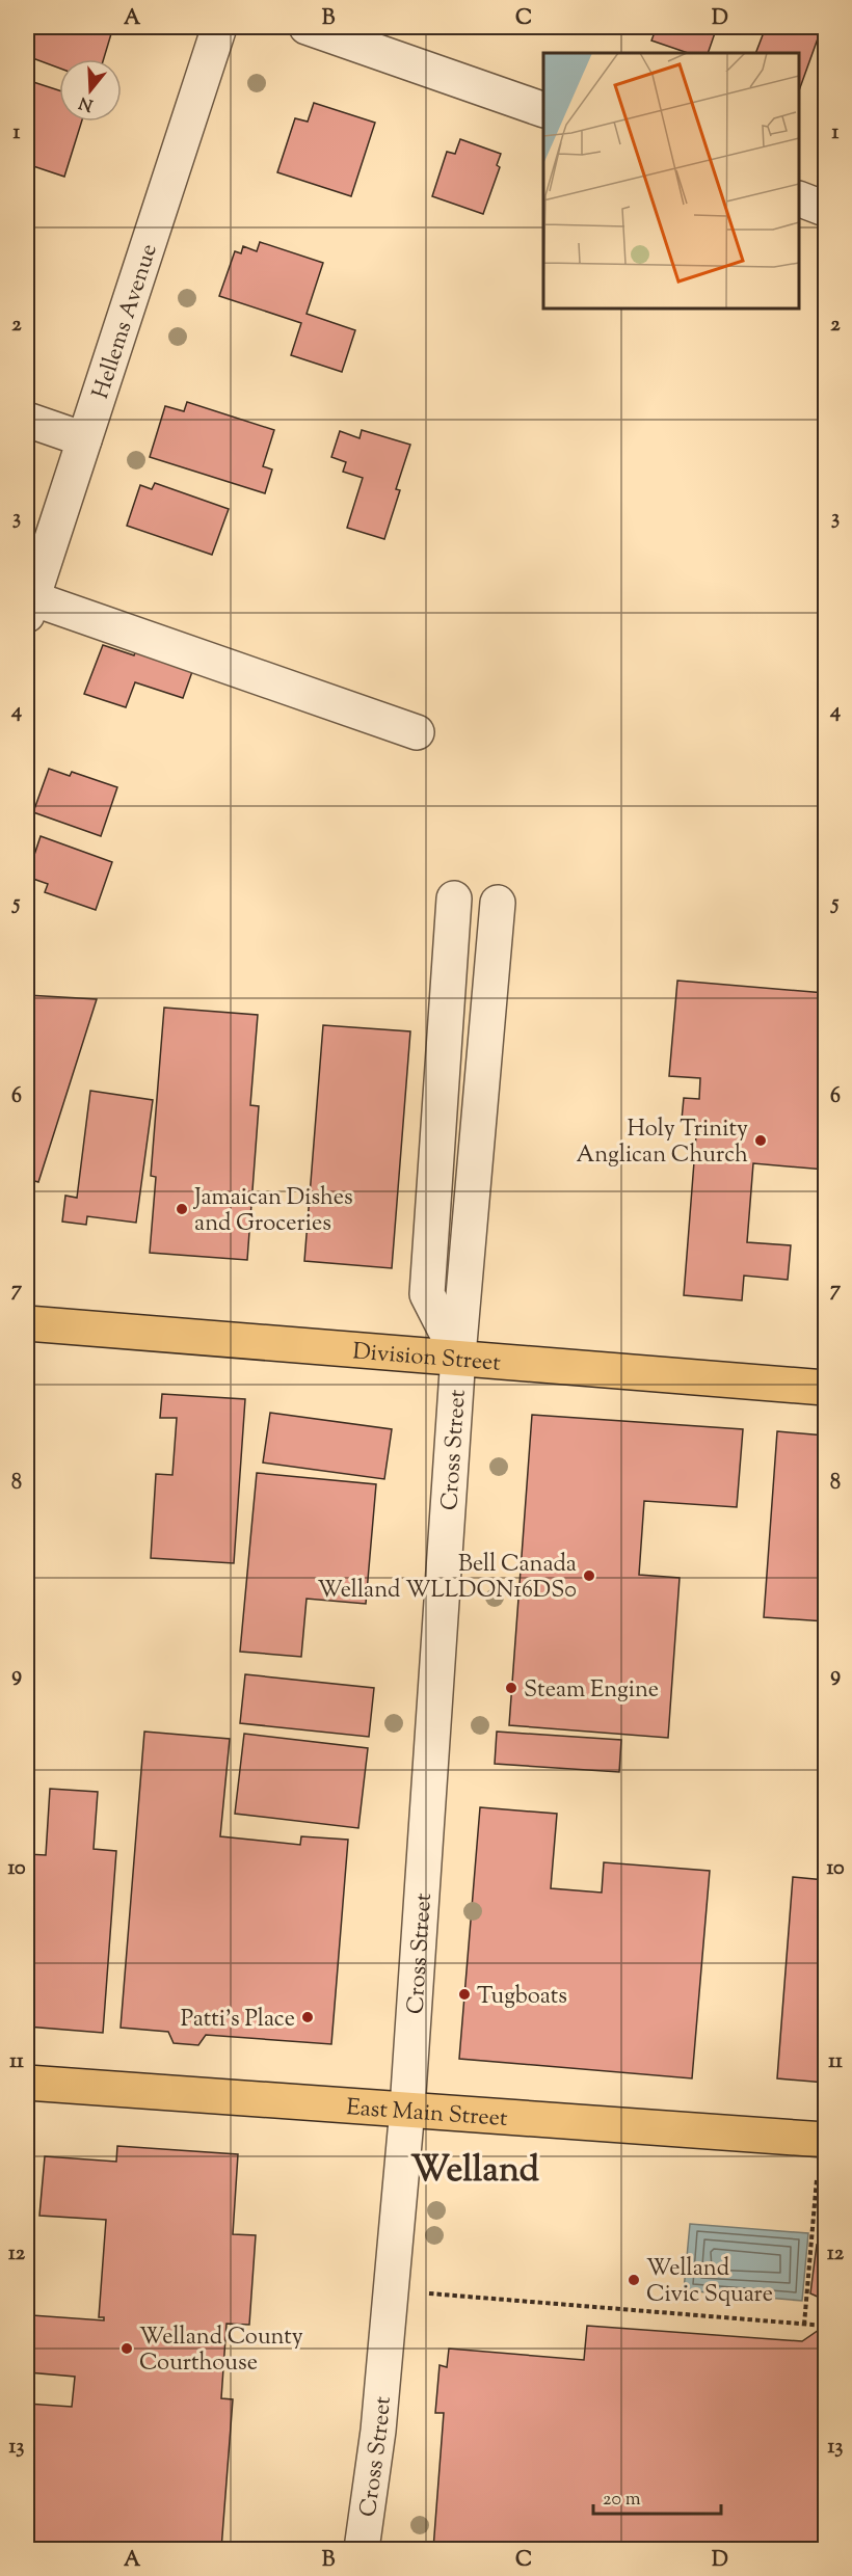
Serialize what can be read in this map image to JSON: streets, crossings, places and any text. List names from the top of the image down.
{
  "streets": {
    "main road": ["Division Street", "East Main Street"],
    "street": ["Hellems Avenue", "Cross Street"]
  },
  "crossings": [
    ["Division Street", "Cross Street"],
    ["Cross Street", "East Main Street"]
  ],
  "districts": ["Welland"],
  "places": [
    "Holy Trinity Anglican Church",
    "Jamaican Dishes and Groceries",
    "Bell Canada Welland WLLDON16DS0",
    "Steam Engine",
    "Tugboats",
    "Patti's Place",
    "Welland Civic Square",
    "Welland County Courthouse"
  ],
  "scale_bar": "20 m",
  "north": "bottom",
  "grid": {
    "columns": [
      "A",
      "B",
      "C",
      "D"
    ],
    "rows": [
      "1",
      "2",
      "3",
      "4",
      "5",
      "6",
      "7",
      "8",
      "9",
      "10",
      "11",
      "12",
      "13"
    ]
  }
}
